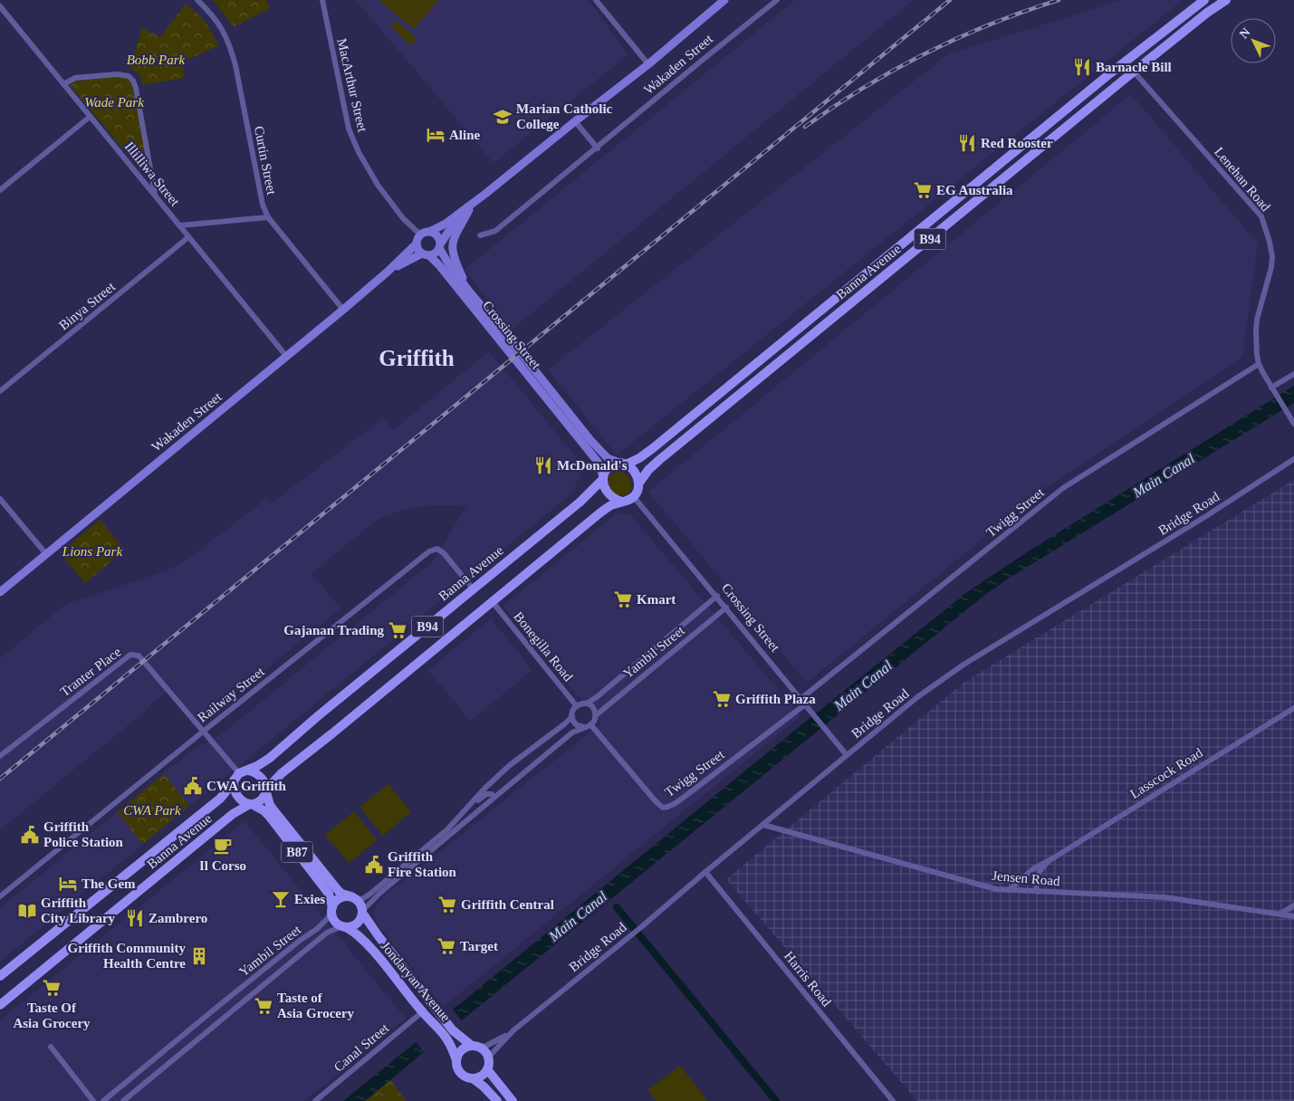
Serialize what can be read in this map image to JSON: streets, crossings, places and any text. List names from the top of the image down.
{
  "streets": {
    "main road": [
      "Wakaden Street",
      "B94",
      "Banna Avenue",
      "Crossing Street",
      "B87",
      "Jondaryan Avenue"
    ],
    "street": [
      "MacArthur Street",
      "Curtin Street",
      "Illilliwa Street",
      "Lenehan Road",
      "Binya Street",
      "Twigg Street",
      "Bridge Road",
      "Bonegilla Road",
      "Yambil Street",
      "Tranter Place",
      "Railway Street",
      "Lasscock Road",
      "Jensen Road",
      "Harris Road",
      "Canal Street"
    ]
  },
  "crossings": [
    ["Wakaden Street", "MacArthur Street"],
    ["Wakaden Street", "Curtin Street"],
    ["Wakaden Street", "Illilliwa Street"],
    ["Wakaden Street", "Crossing Street"],
    ["MacArthur Street", "Crossing Street"],
    ["Illilliwa Street", "Binya Street"],
    ["Lenehan Road", "Banna Avenue"],
    ["Lenehan Road", "Twigg Street"],
    ["B94", "Banna Avenue"],
    ["B94", "Crossing Street"],
    ["B94", "Bonegilla Road"],
    ["B94", "Tranter Place"],
    ["B94", "B87"],
    ["Banna Avenue", "Crossing Street"],
    ["Banna Avenue", "Tranter Place"],
    ["Banna Avenue", "Railway Street"],
    ["Banna Avenue", "B87"],
    ["Crossing Street", "Twigg Street"],
    ["Crossing Street", "Bridge Road"],
    ["Crossing Street", "Yambil Street"],
    ["Twigg Street", "Bonegilla Road"],
    ["Twigg Street", "Yambil Street"],
    ["Bridge Road", "B87"],
    ["Bridge Road", "Jensen Road"],
    ["Bridge Road", "Harris Road"],
    ["Bridge Road", "Jondaryan Avenue"],
    ["Bonegilla Road", "Yambil Street"],
    ["Yambil Street", "B87"],
    ["Yambil Street", "Jondaryan Avenue"],
    ["Tranter Place", "Railway Street"],
    ["Tranter Place", "B87"],
    ["Lasscock Road", "Jensen Road"],
    ["B87", "Jondaryan Avenue"],
    ["Jondaryan Avenue", "Canal Street"]
  ],
  "districts": ["Griffith"],
  "water": ["Main Canal"],
  "parks": [
    "Bobb Park",
    "Wade Park",
    "Lions Park",
    "CWA Park"
  ],
  "places": {
    "restaurant": [
      "Barnacle Bill",
      "Red Rooster",
      "McDonald's",
      "Zambrero"
    ],
    "school or university": ["Marian Catholic College"],
    "hotel": ["Aline", "The Gem"],
    "supermarket": [
      "EG Australia",
      "Kmart",
      "Gajanan Trading",
      "Griffith Plaza",
      "Griffith Central",
      "Target",
      "Taste Of Asia Grocery",
      "Taste of Asia Grocery"
    ],
    "public building": ["CWA Griffith", "Griffith Police Station", "Griffith Fire Station"],
    "cafe": ["Il Corso"],
    "bar": ["Exies"],
    "library": ["Griffith City Library"],
    "building": ["Griffith Community Health Centre"]
  },
  "north": "top left"
}
